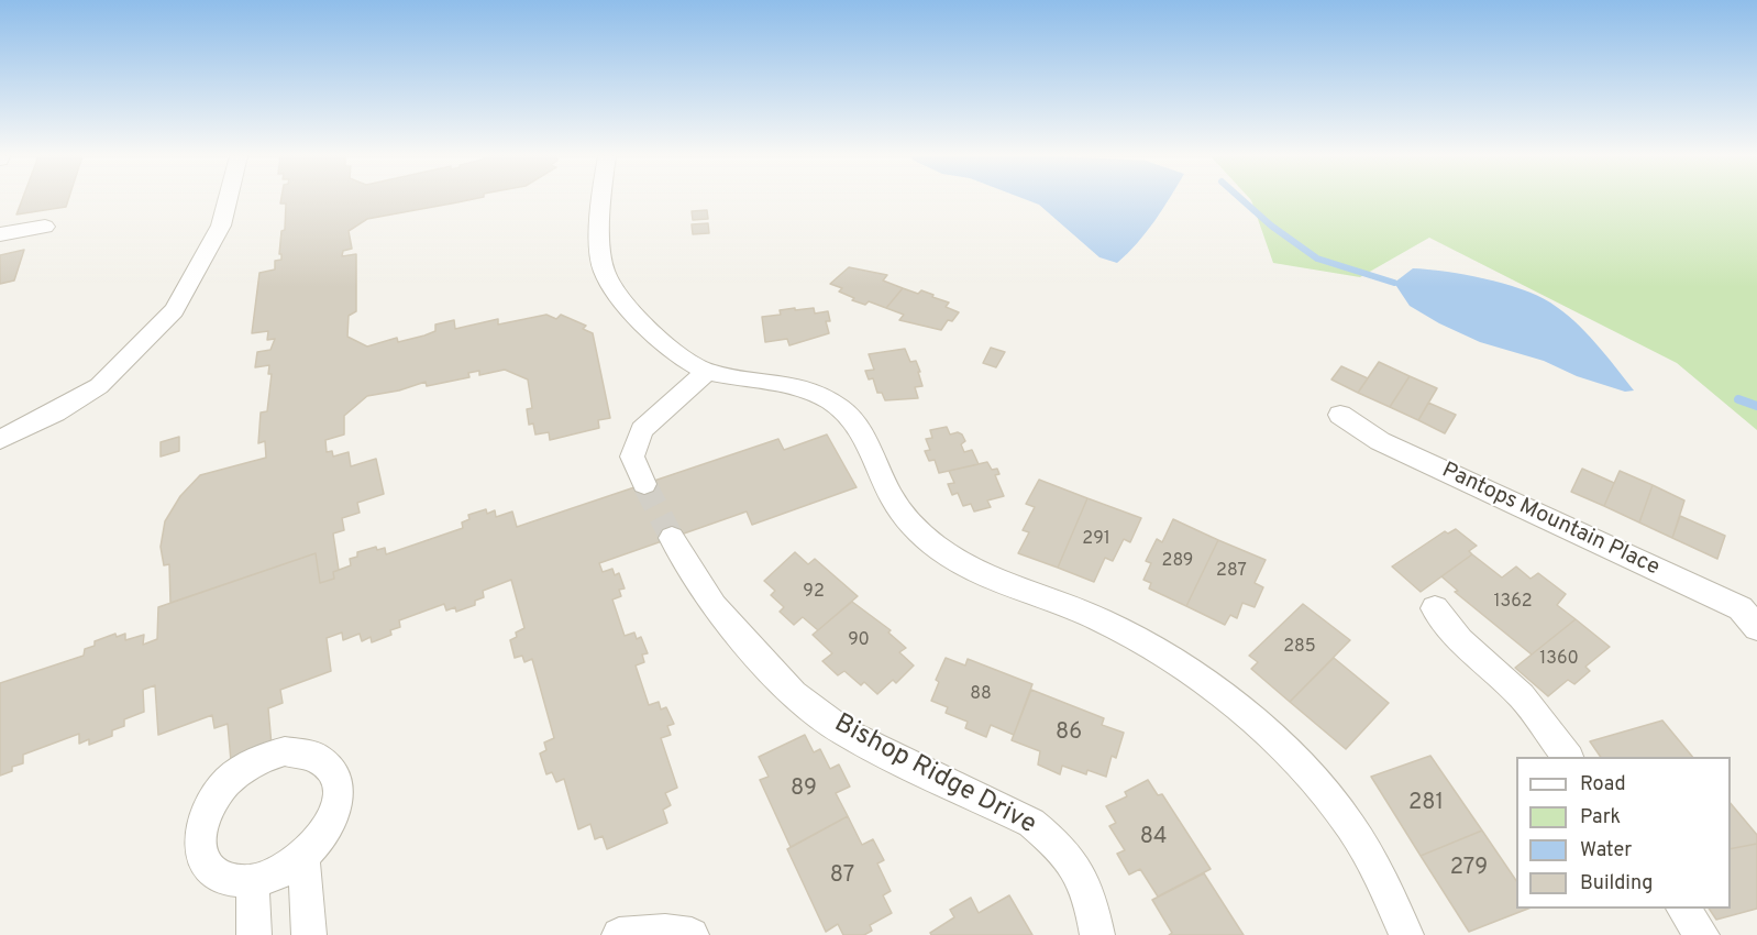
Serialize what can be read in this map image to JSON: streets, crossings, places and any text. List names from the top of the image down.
{
  "streets": {
    "street": ["Pantops Mountain Place", "Bishop Ridge Drive"]
  },
  "house_numbers": [
    "291",
    "289",
    "287",
    "92",
    "1362",
    "90",
    "285",
    "1360",
    "88",
    "86",
    "89",
    "281",
    "84",
    "279",
    "87"
  ],
  "legend": [
    "Road",
    "Park",
    "Water",
    "Building"
  ]
}
